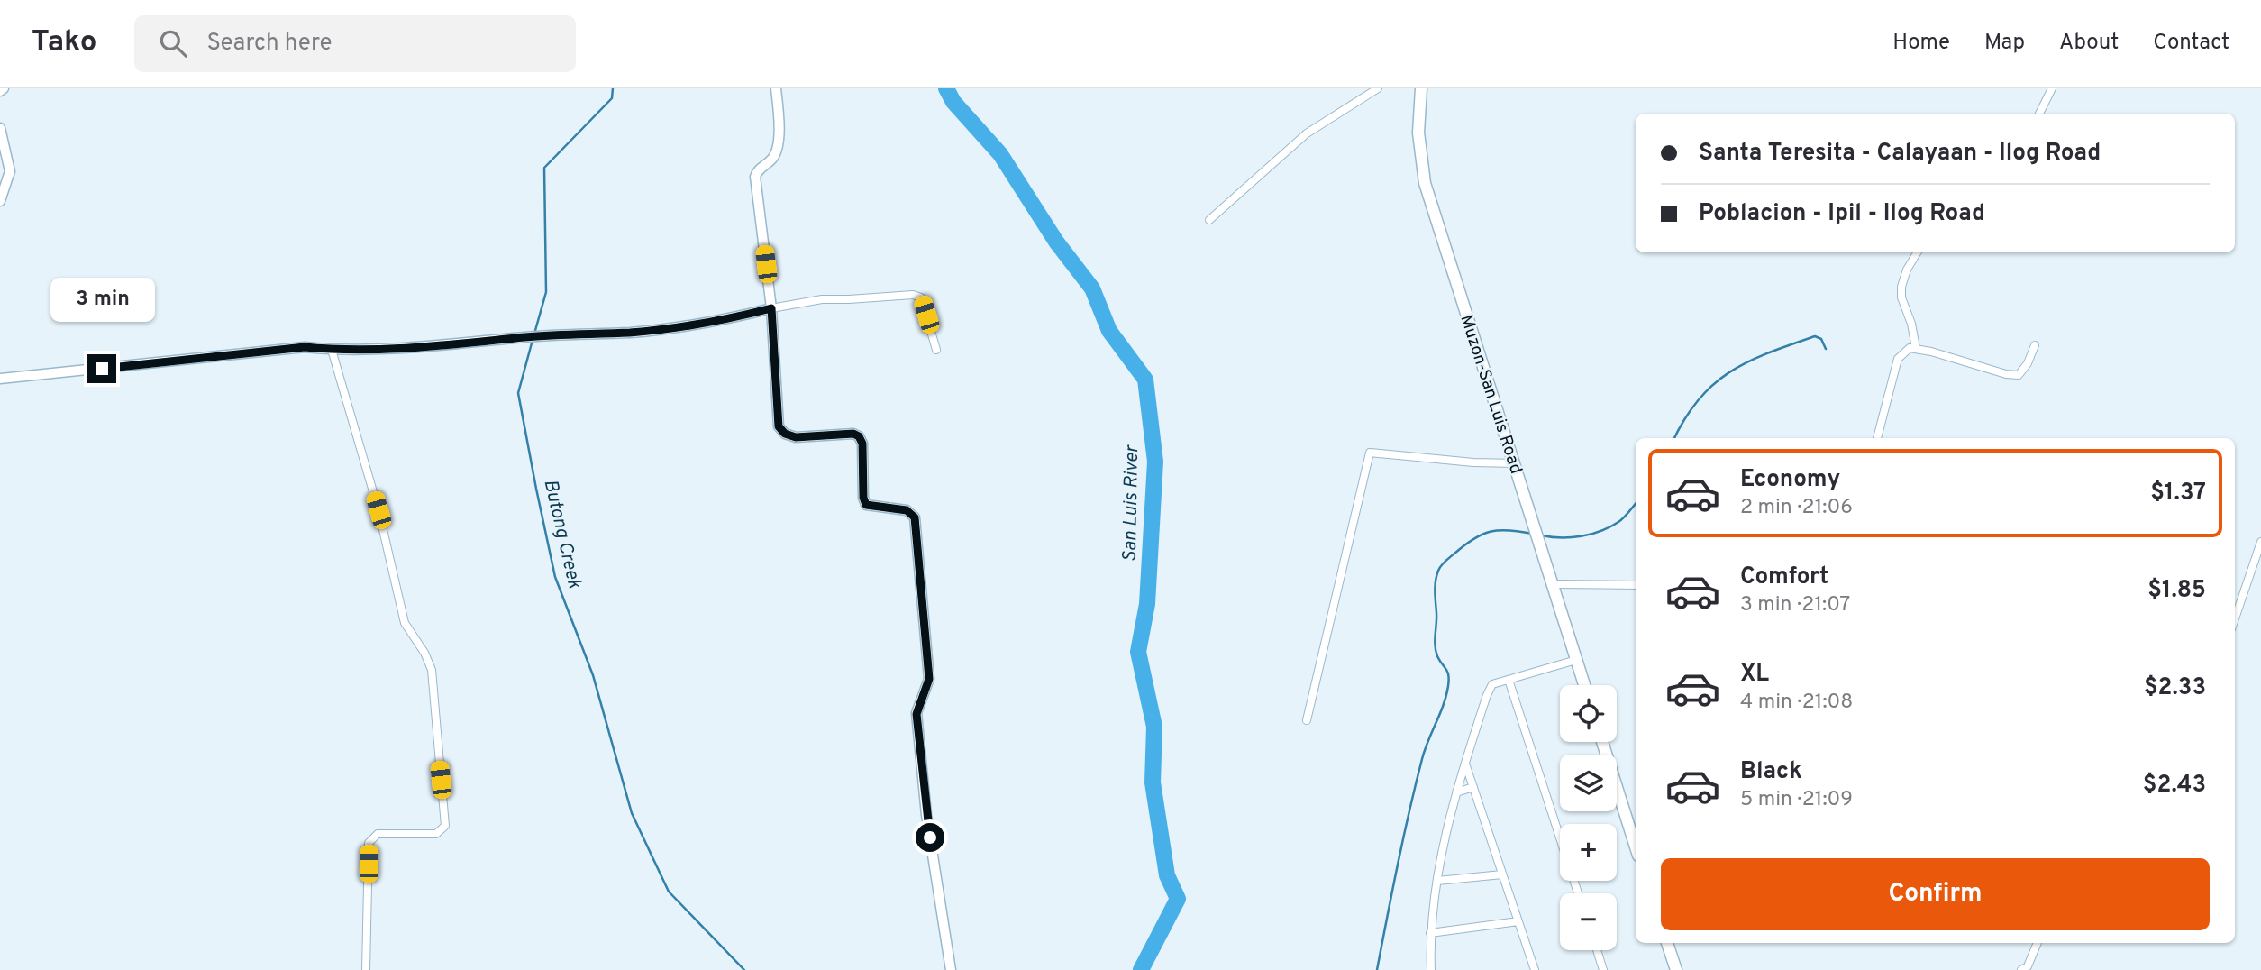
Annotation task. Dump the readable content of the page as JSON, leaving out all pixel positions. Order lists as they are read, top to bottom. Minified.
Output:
{"streets":{"main road":["Muzon-San Luis Road"]},"water":["San Luis River","Butong Creek"],"page":{"header":"Tako","search":"Search here","nav":["Home","Map","About","Contact"],"banner":["Santa Teresita - Calayaan - Ilog Road","Poblacion - Ipil - Ilog Road"],"bubble":"3 min","list":[{"name":"Economy","note":"2 min · 21:06","value":"$1.37"},{"name":"Comfort","note":"3 min · 21:07","value":"$1.85"},{"name":"XL","note":"4 min · 21:08","value":"$2.33"},{"name":"Black","note":"5 min · 21:09","value":"$2.43"}],"map_buttons":["+","−"],"buttons":"Confirm"}}
